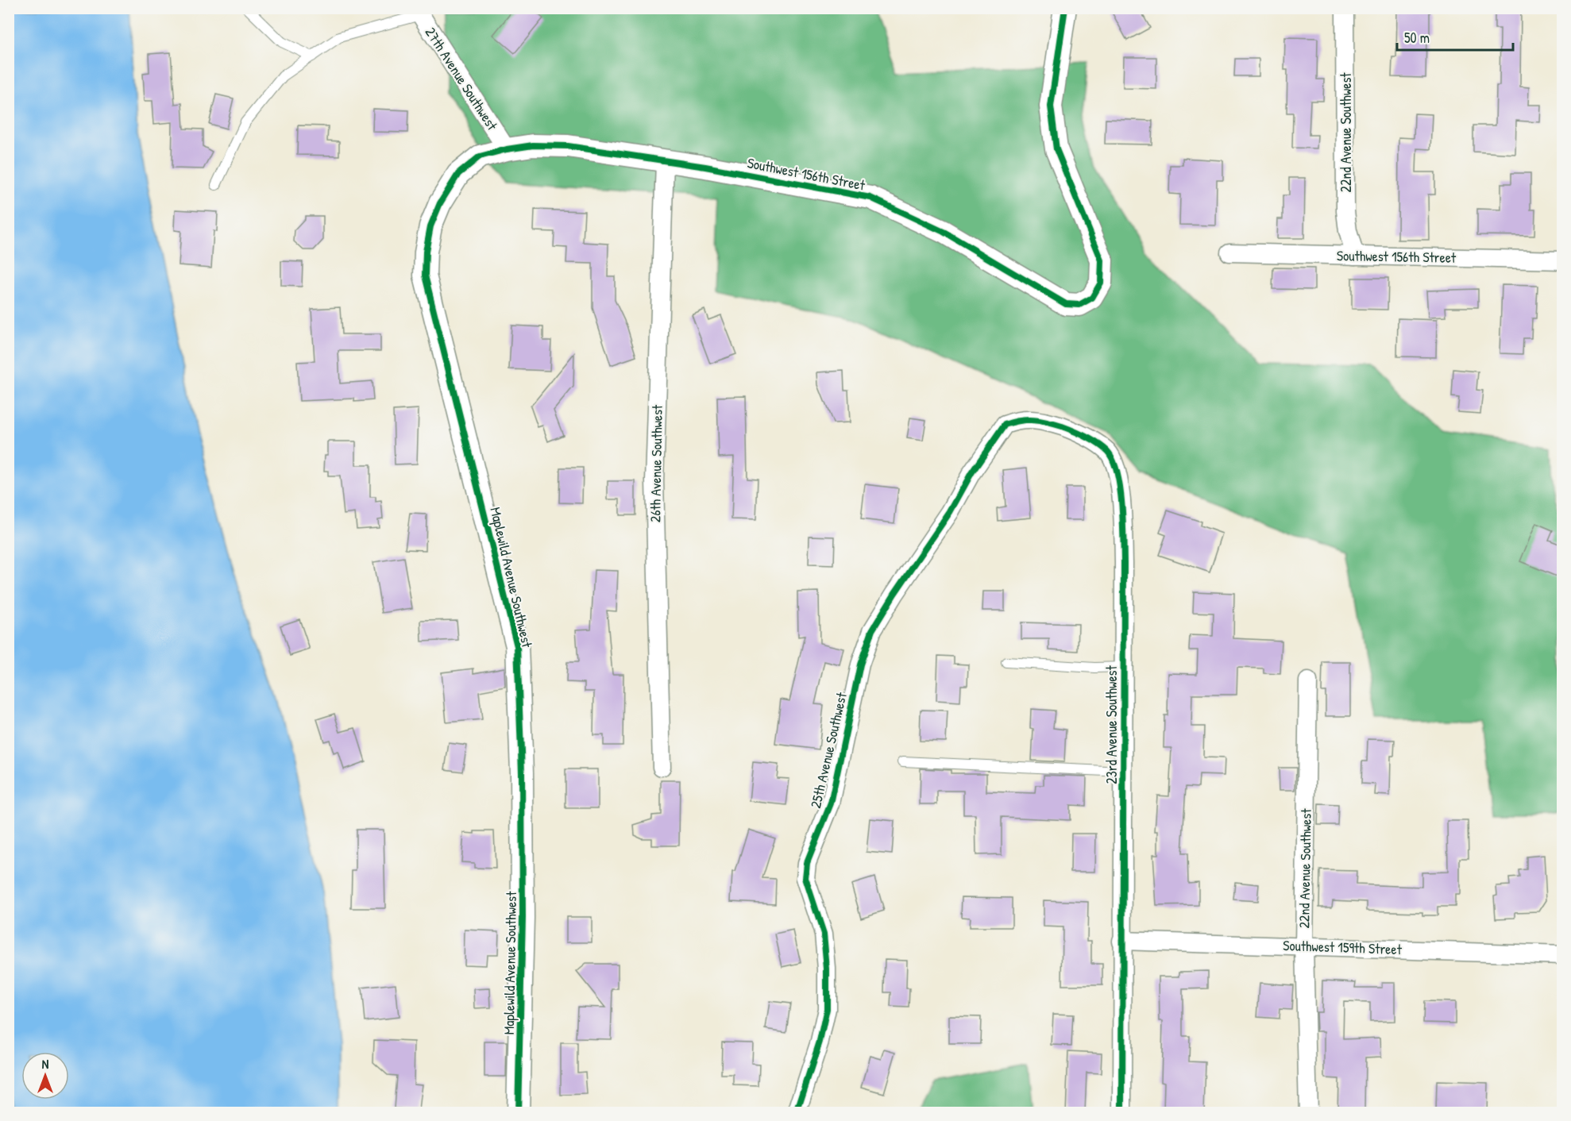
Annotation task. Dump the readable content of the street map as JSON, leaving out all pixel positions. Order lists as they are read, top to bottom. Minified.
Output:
{"streets":{"street":["27th Avenue Southwest","22nd Avenue Southwest","Southwest 156th Street","26th Avenue Southwest","Maplewild Avenue Southwest","23rd Avenue Southwest","25th Avenue Southwest","Southwest 159th Street"]},"crossings":[["27th Avenue Southwest","Southwest 156th Street"],["27th Avenue Southwest","Maplewild Avenue Southwest"],["22nd Avenue Southwest","Southwest 156th Street"],["22nd Avenue Southwest","Southwest 159th Street"],["Southwest 156th Street","26th Avenue Southwest"],["Southwest 156th Street","Maplewild Avenue Southwest"],["23rd Avenue Southwest","25th Avenue Southwest"],["23rd Avenue Southwest","Southwest 159th Street"]],"scale_bar":"50 m","north":"top"}
